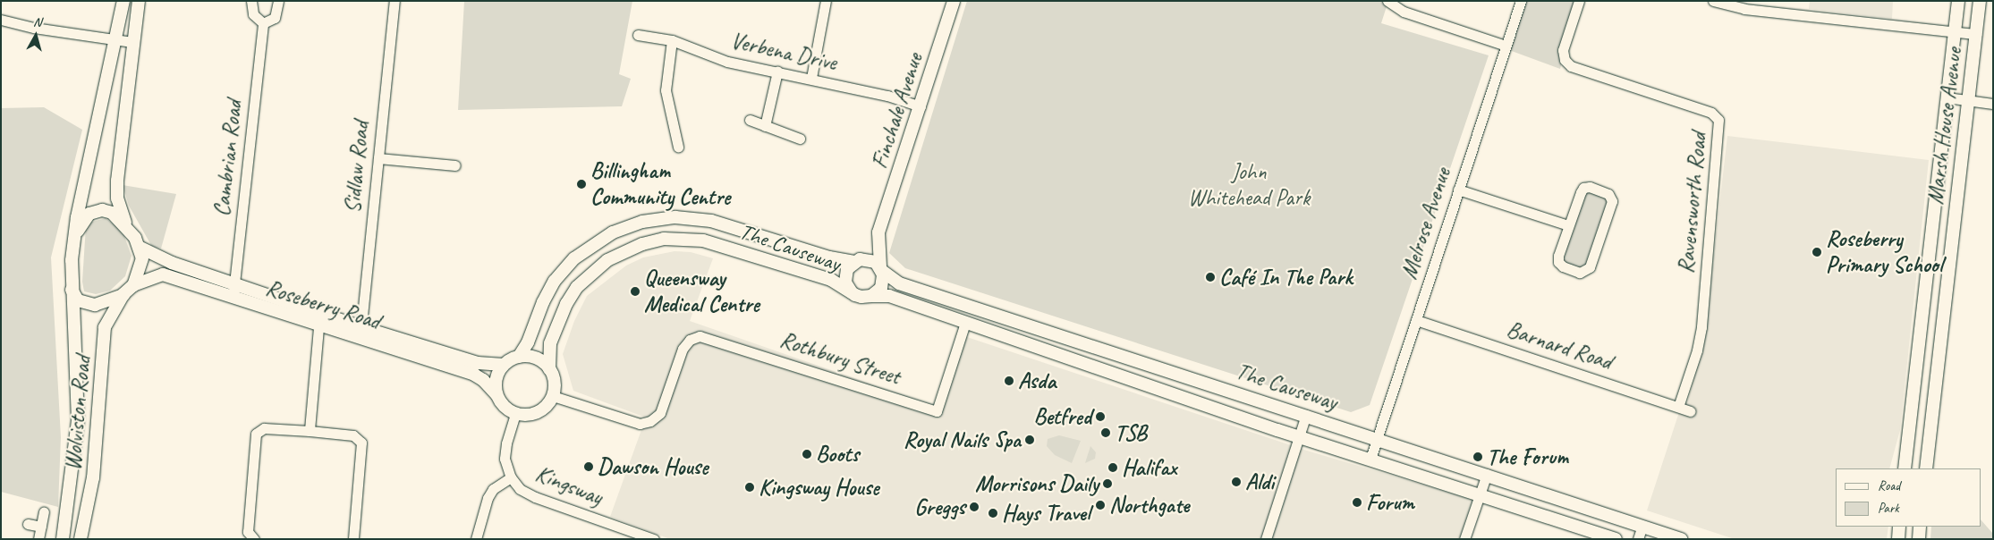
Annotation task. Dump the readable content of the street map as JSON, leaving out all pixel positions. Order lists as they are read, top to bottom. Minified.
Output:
{"streets":{"street":["Verbena Drive","Finchale Avenue","Marsh House Avenue","Cambrian Road","Sidlaw Road","Ravensworth Road","Melrose Avenue","The Causeway","Roseberry Road","Barnard Road","Rothbury Street","Wolviston Road","Kingsway"]},"crossings":[["Verbena Drive","Finchale Avenue"],["Finchale Avenue","The Causeway"],["Cambrian Road","Roseberry Road"],["Sidlaw Road","Roseberry Road"],["Ravensworth Road","Barnard Road"],["Melrose Avenue","The Causeway"],["Melrose Avenue","Barnard Road"],["The Causeway","Roseberry Road"],["The Causeway","Rothbury Street"],["The Causeway","Kingsway"],["Roseberry Road","Rothbury Street"],["Roseberry Road","Wolviston Road"],["Roseberry Road","Kingsway"],["Rothbury Street","Kingsway"]],"parks":["John Whitehead Park"],"places":["Billingham Community Centre","Roseberry Primary School","Café In The Park","Queensway Medical Centre","Asda","Betfred","TSB","Royal Nails Spa","Boots","The Forum","Dawson House","Halifax","Aldi","Morrisons Daily","Kingsway House","Forum","Northgate","Greggs","Hays Travel"],"legend":["Road","Park"],"north":"top"}
